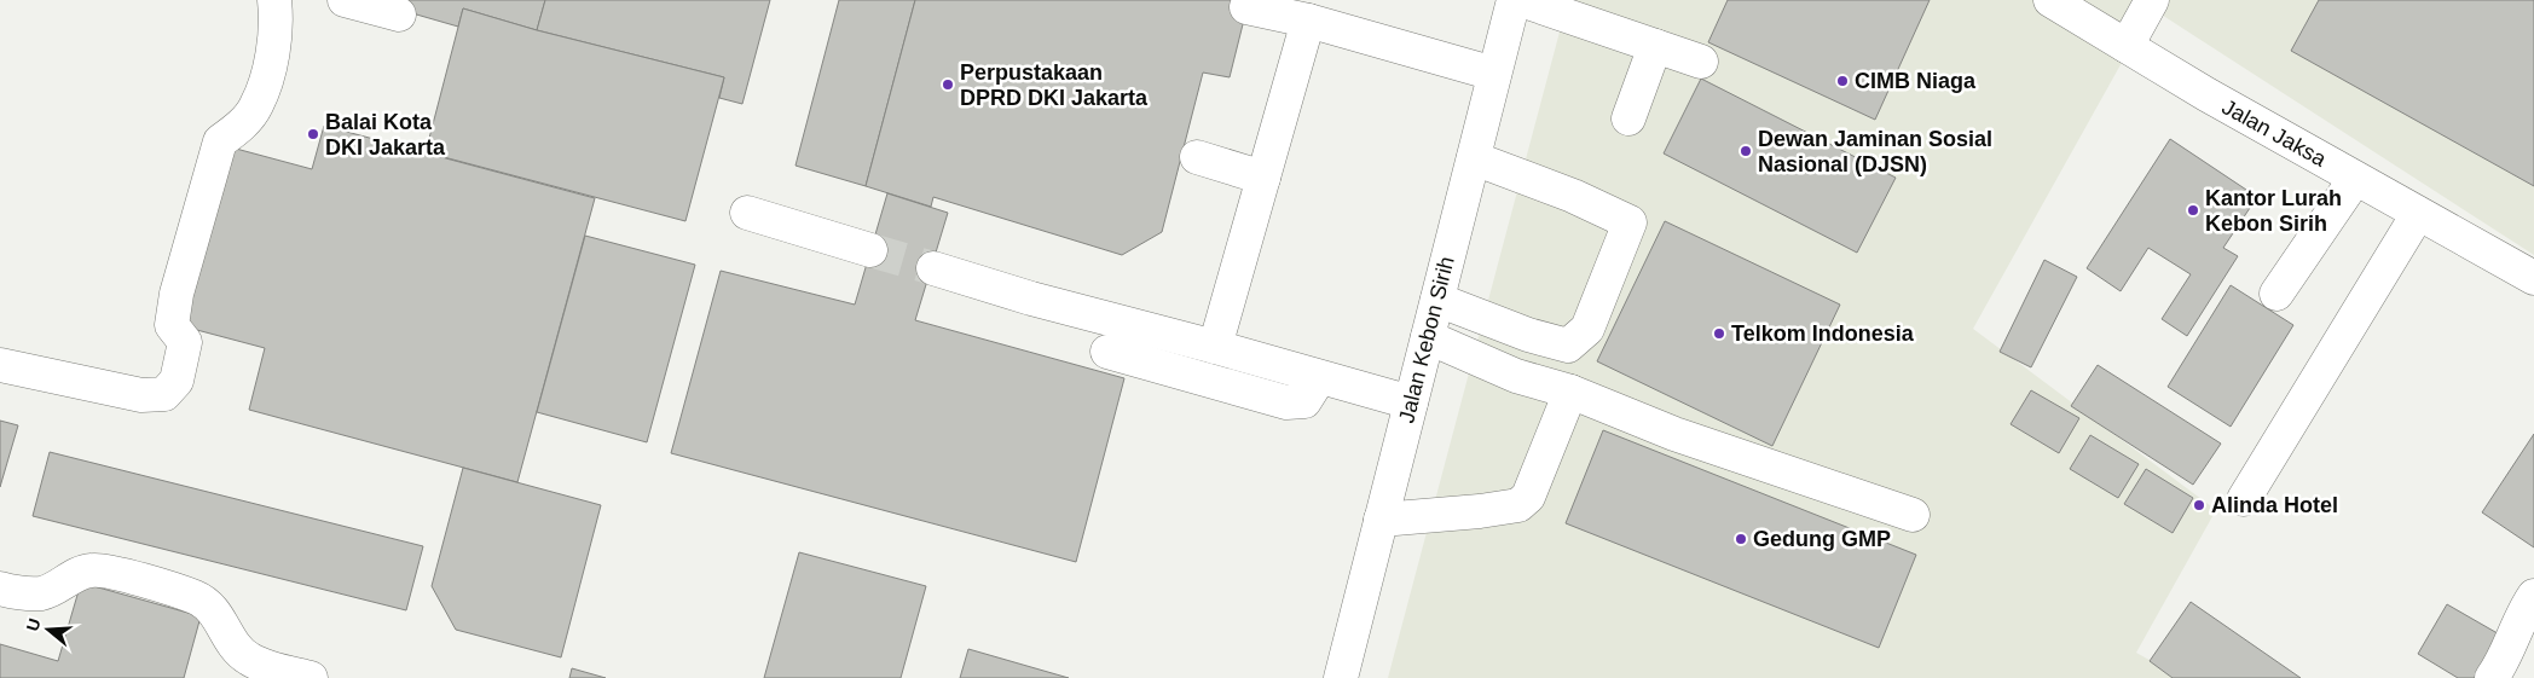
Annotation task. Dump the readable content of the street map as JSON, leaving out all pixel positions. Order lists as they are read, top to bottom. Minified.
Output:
{"streets":{"main road":["Jalan Jaksa","Jalan Kebon Sirih"]},"places":["CIMB Niaga","Perpustakaan DPRD DKI Jakarta","Balai Kota DKI Jakarta","Dewan Jaminan Sosial Nasional (DJSN)","Kantor Lurah Kebon Sirih","Telkom Indonesia","Alinda Hotel","Gedung GMP"],"north":"left"}
